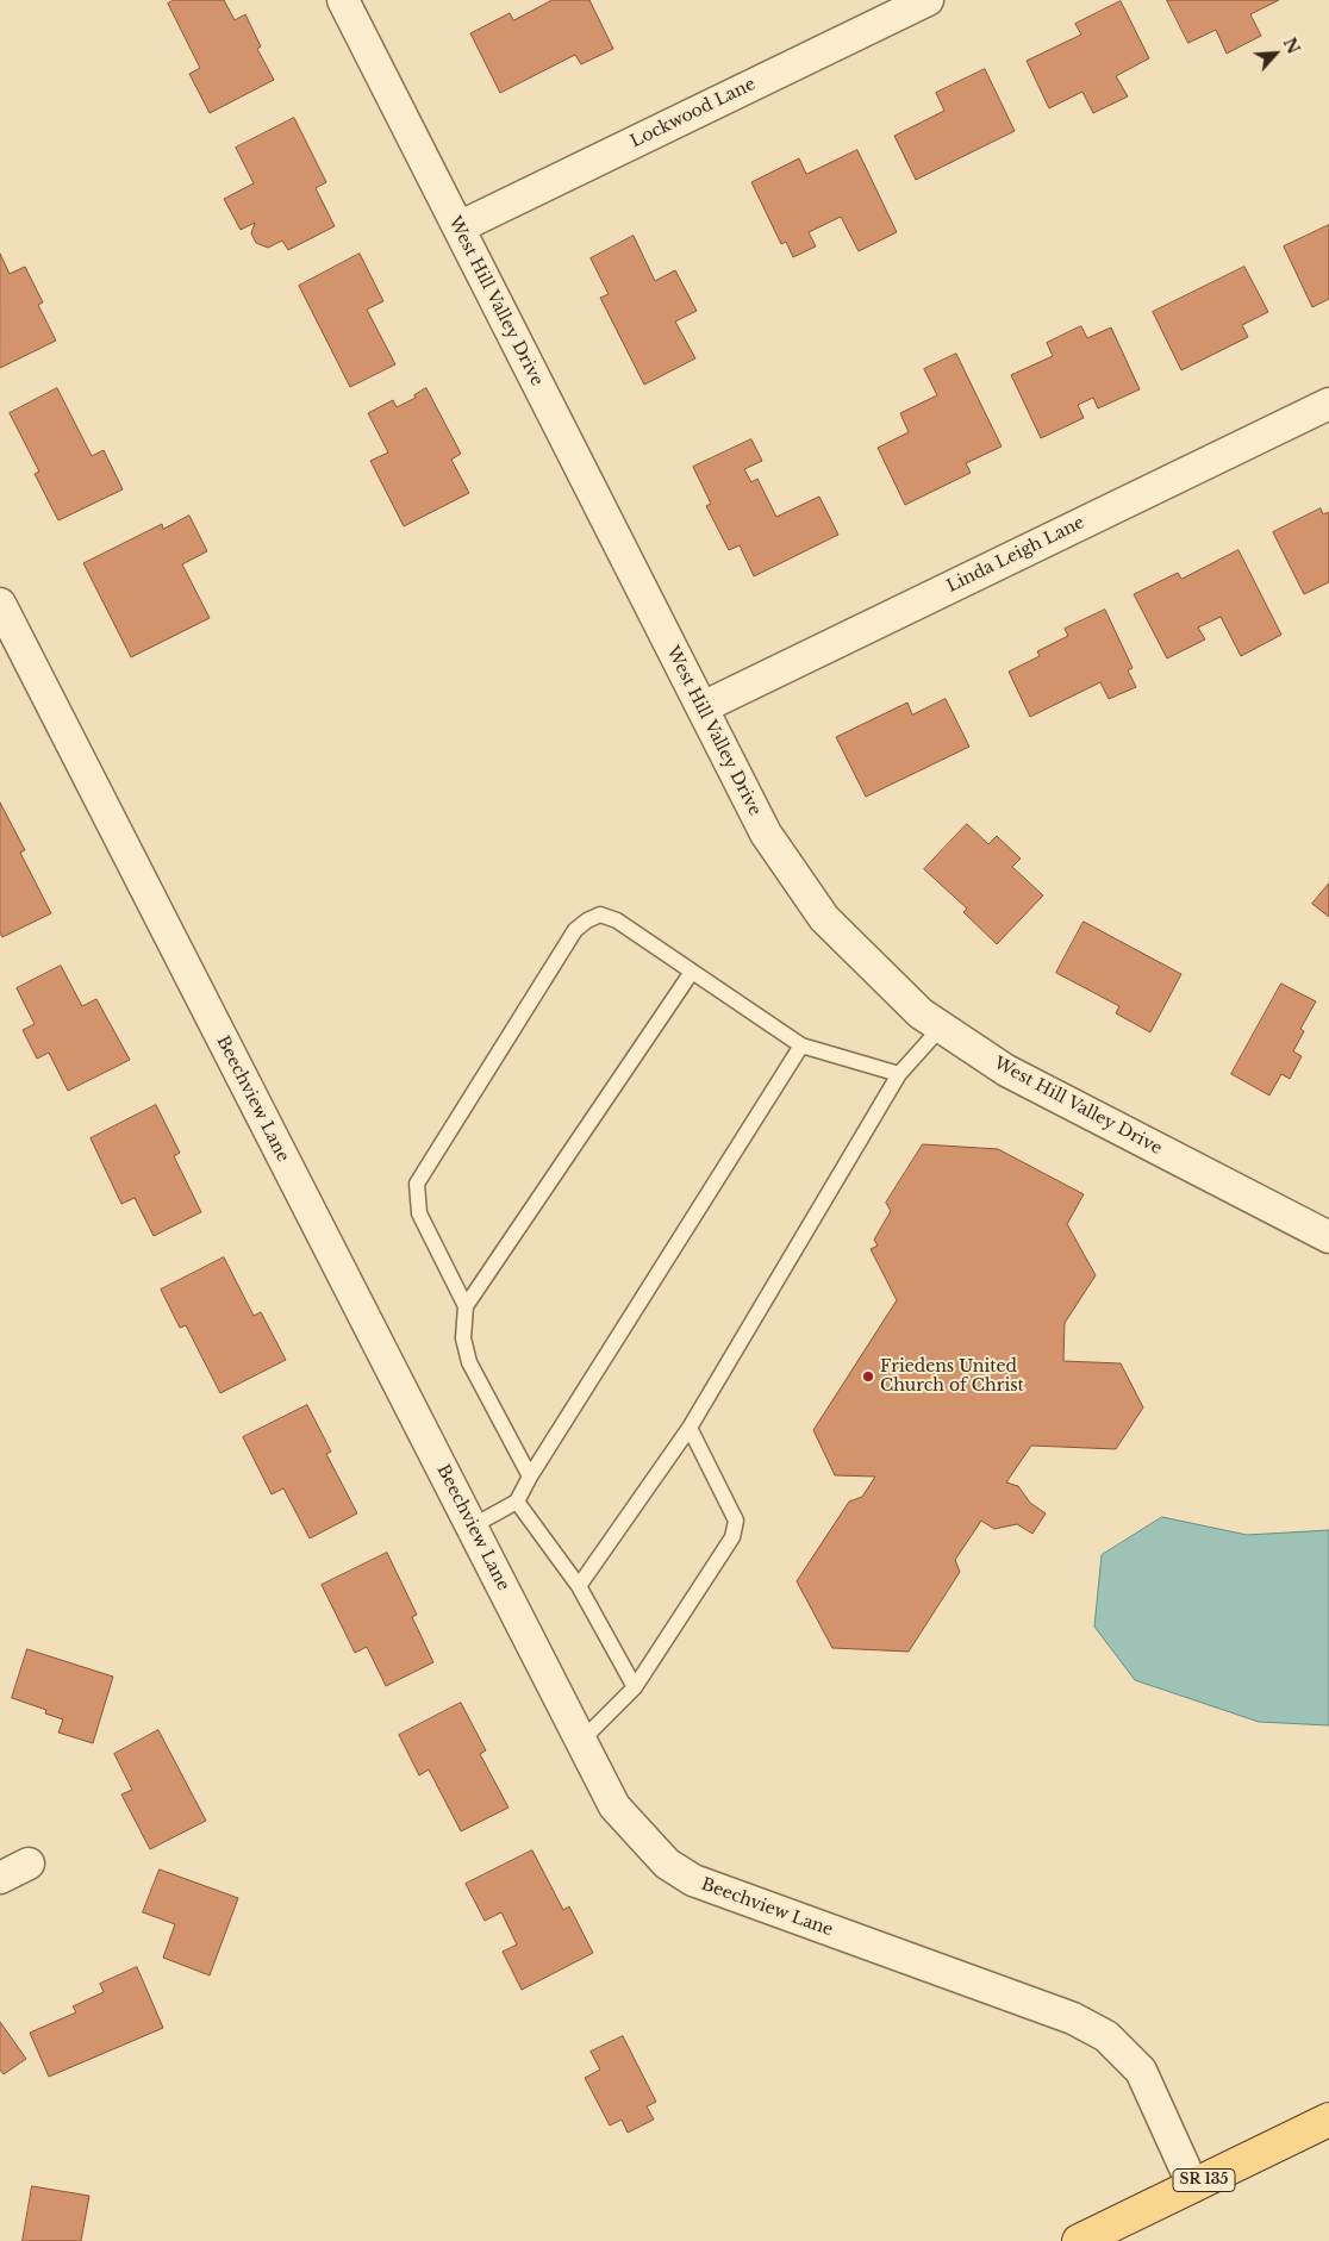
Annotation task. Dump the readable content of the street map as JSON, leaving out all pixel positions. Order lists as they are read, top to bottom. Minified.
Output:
{"streets":{"main road":["SR 135"],"street":["Lockwood Lane","West Hill Valley Drive","Linda Leigh Lane","Beechview Lane"]},"crossings":[["Lockwood Lane","West Hill Valley Drive"],["West Hill Valley Drive","Linda Leigh Lane"],["Beechview Lane","SR 135"]],"places":["Friedens United Church of Christ"],"north":"top right"}
